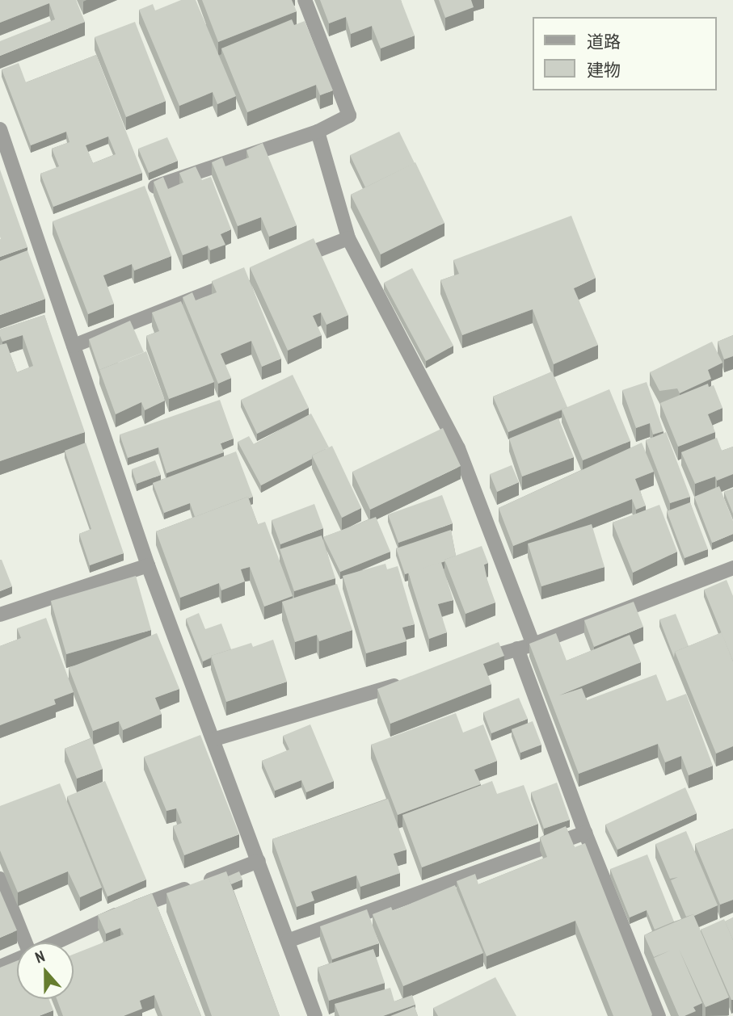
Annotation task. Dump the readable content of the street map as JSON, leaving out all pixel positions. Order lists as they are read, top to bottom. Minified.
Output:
{"legend":["道路","建物"],"north":"top"}
